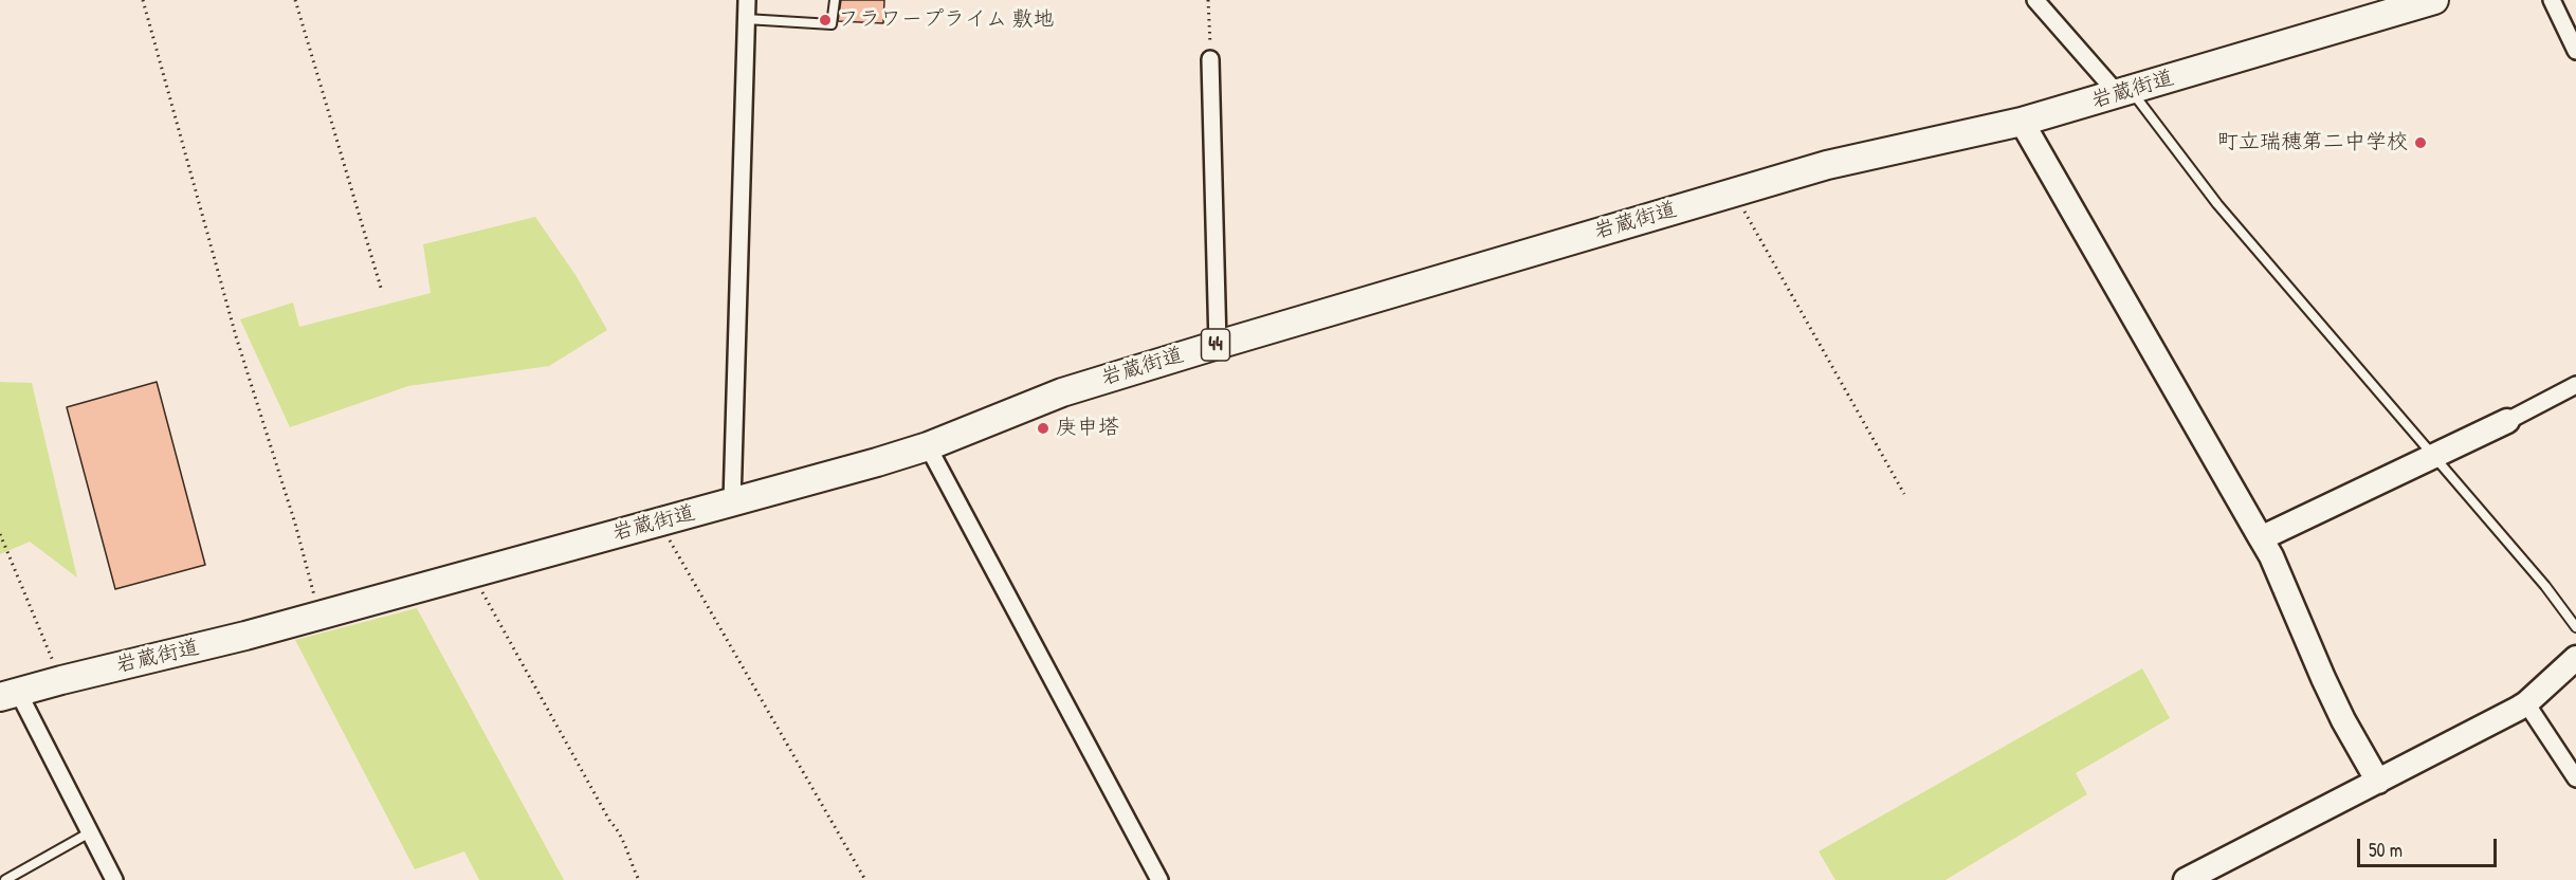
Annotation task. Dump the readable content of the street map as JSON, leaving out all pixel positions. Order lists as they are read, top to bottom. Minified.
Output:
{"streets":{"main road":["岩蔵街道","44"]},"places":["フラワープライム 敷地","町立瑞穂第二中学校","庚申塔"],"scale_bar":"50 m"}
